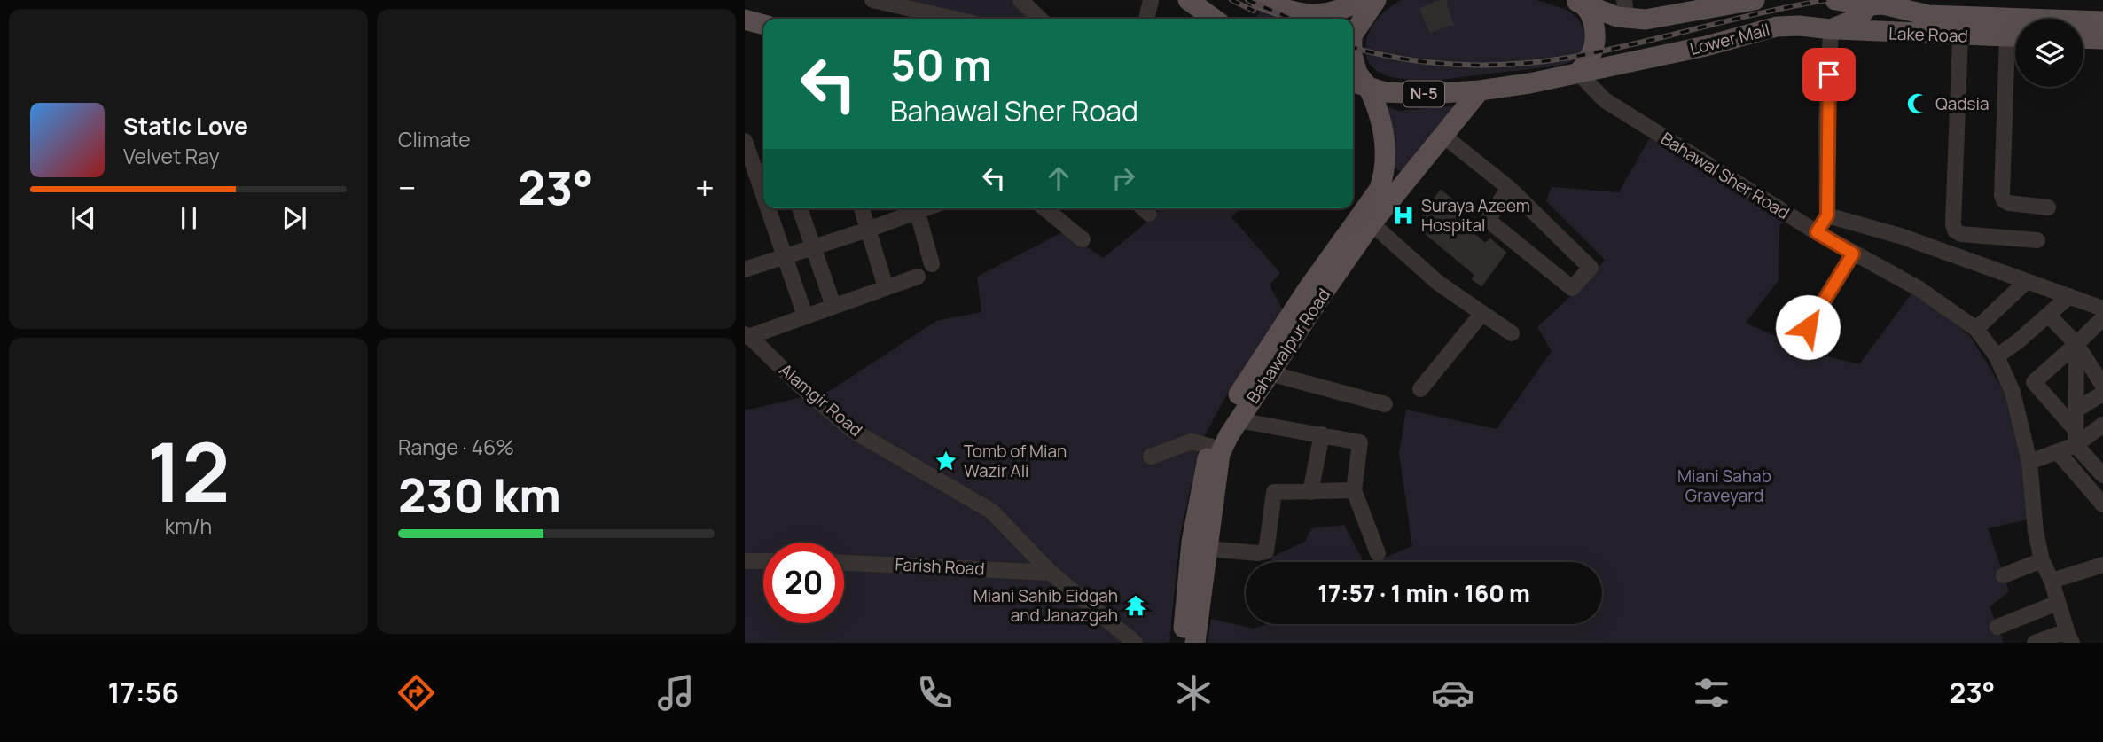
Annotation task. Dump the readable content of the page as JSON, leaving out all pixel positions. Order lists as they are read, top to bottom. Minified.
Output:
{"streets":{"main road":["Lake Road","Lower Mall","N-5","Bahawalpur Road"],"street":["Bahawal Sher Road","Alamgir Road","Farish Road"]},"crossings":[["Lake Road","Lower Mall"],["Lower Mall","N-5"],["Lower Mall","Bahawal Sher Road"],["N-5","Bahawal Sher Road"],["N-5","Bahawalpur Road"],["Alamgir Road","Farish Road"]],"parks":["Miani Sahab Graveyard"],"places":{"mosque":["Qadsia"],"hospital":["Suraya Azeem Hospital"],"place":["Tomb of Mian Wazir Ali"],"temple":["Miani Sahib Eidgah and Janazgah"]},"page":{"tile":["Climate",["12","km/h"],["Range · 46%","230 km"]],"turn":["50 m","Bahawal Sher Road"],"song":["Static Love","Velvet Ray"],"heat":["−","23°","+"],"limit":"20","trip":"17:57 · 1 min · 160 m","tabs":["17:56","23°"]}}
